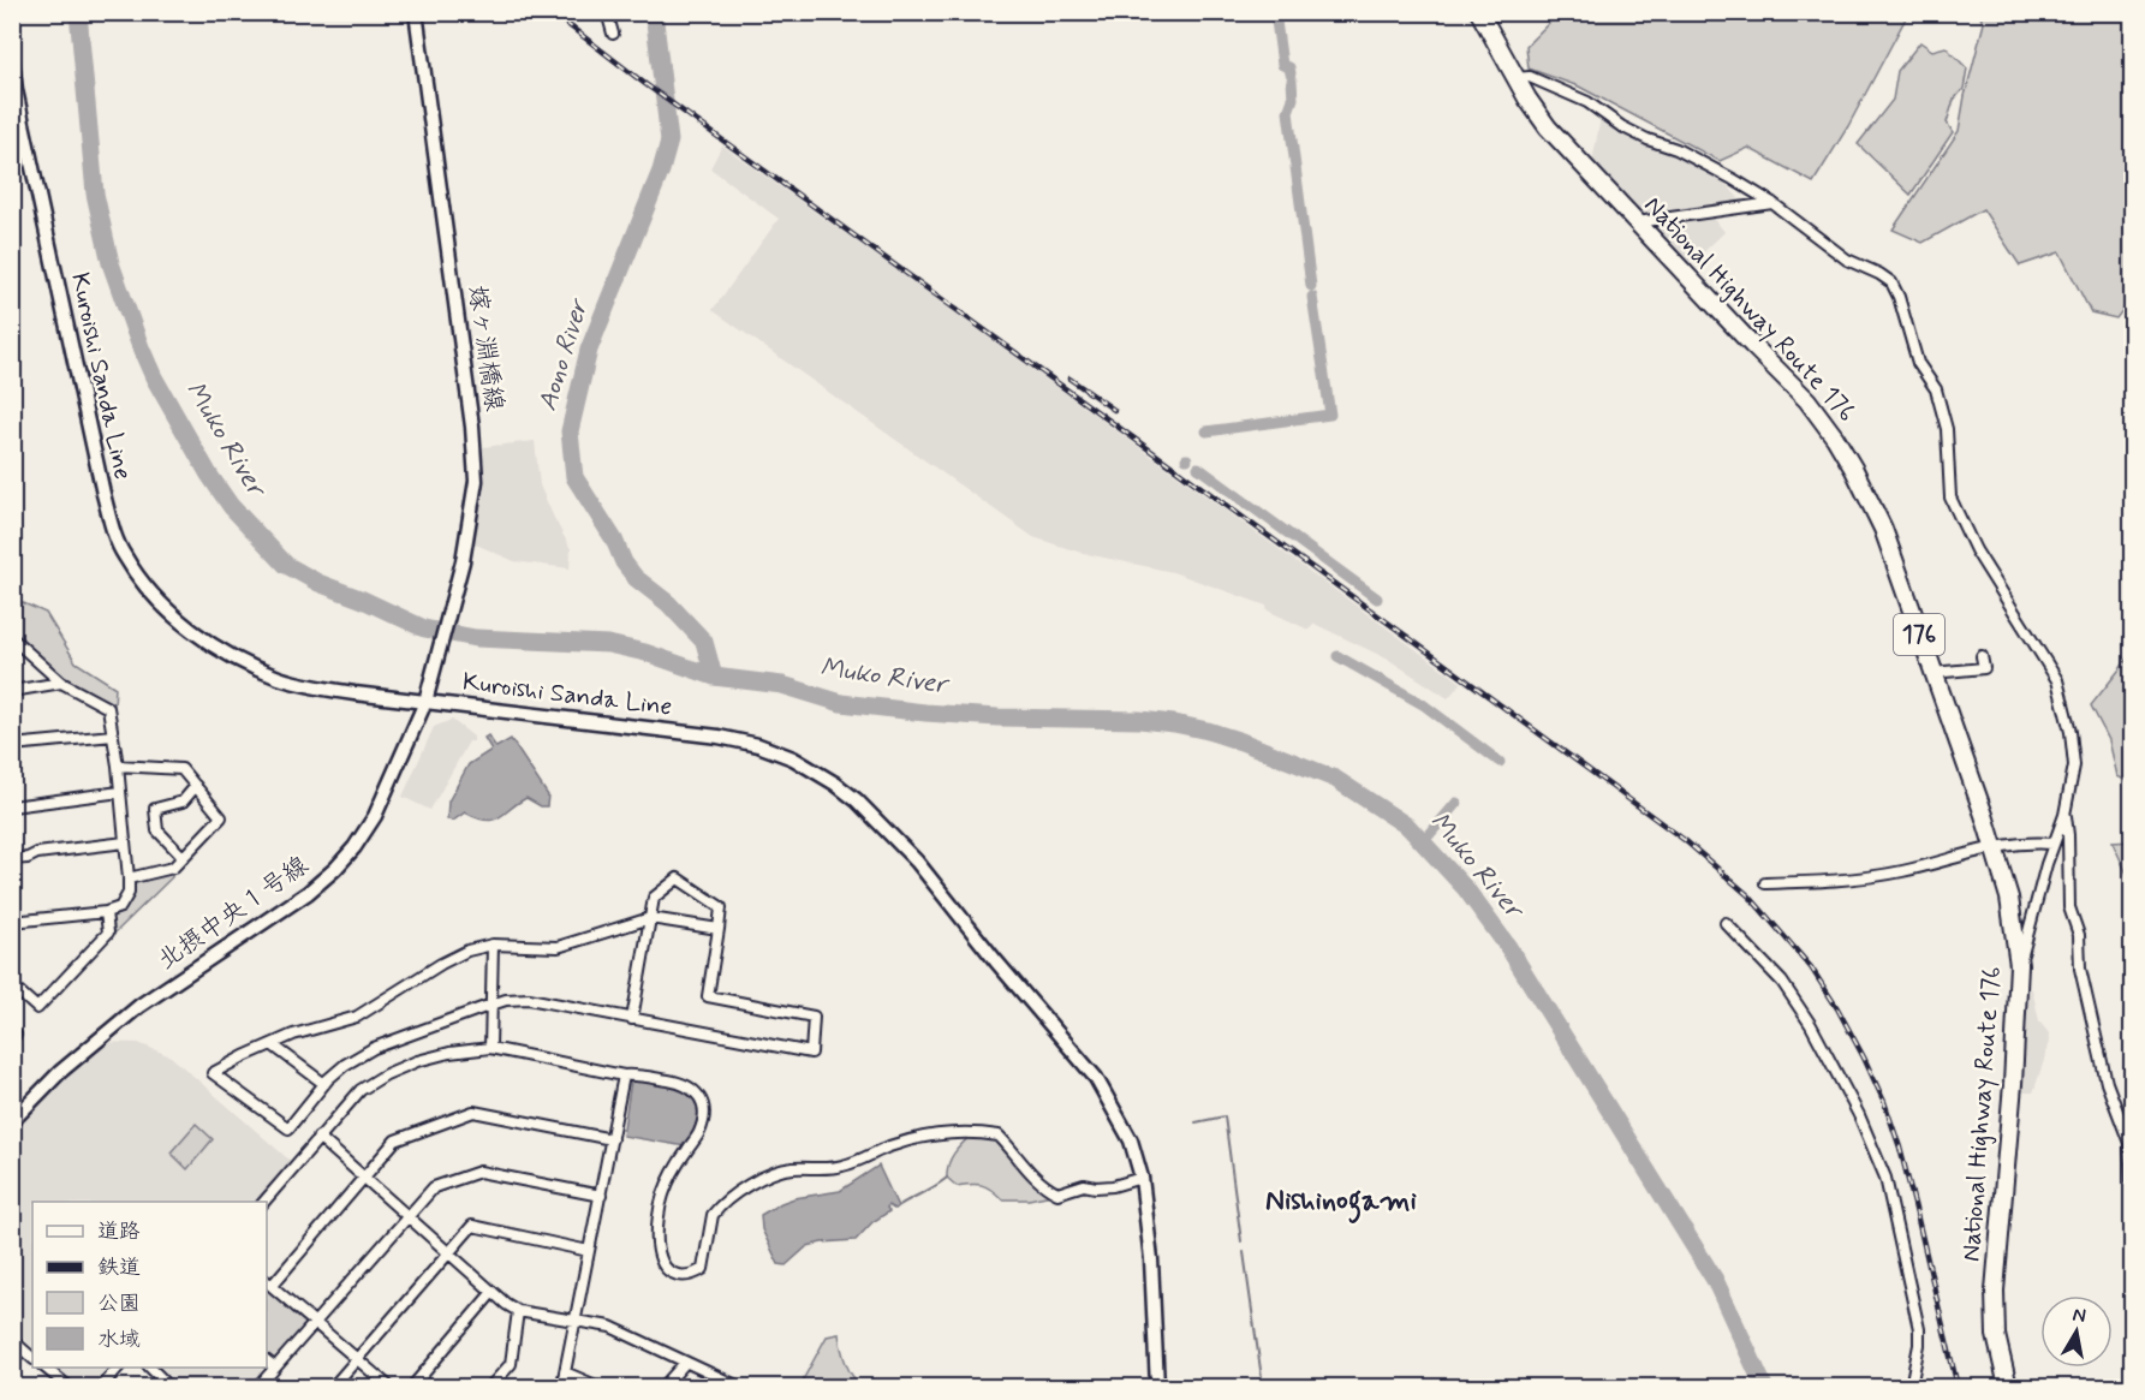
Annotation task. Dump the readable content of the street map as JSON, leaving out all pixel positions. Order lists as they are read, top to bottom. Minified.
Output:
{"streets":{"highway":["National Highway Route 176","176"],"main road":["嫁ヶ淵橋線","Kuroishi Sanda Line","北摂中央１号線"]},"crossings":[["嫁ヶ淵橋線","北摂中央１号線"],["Kuroishi Sanda Line","北摂中央１号線"]],"districts":["Nishinogami"],"water":["Aono River","Muko River"],"legend":["道路","鉄道","公園","水域"],"north":"top"}
